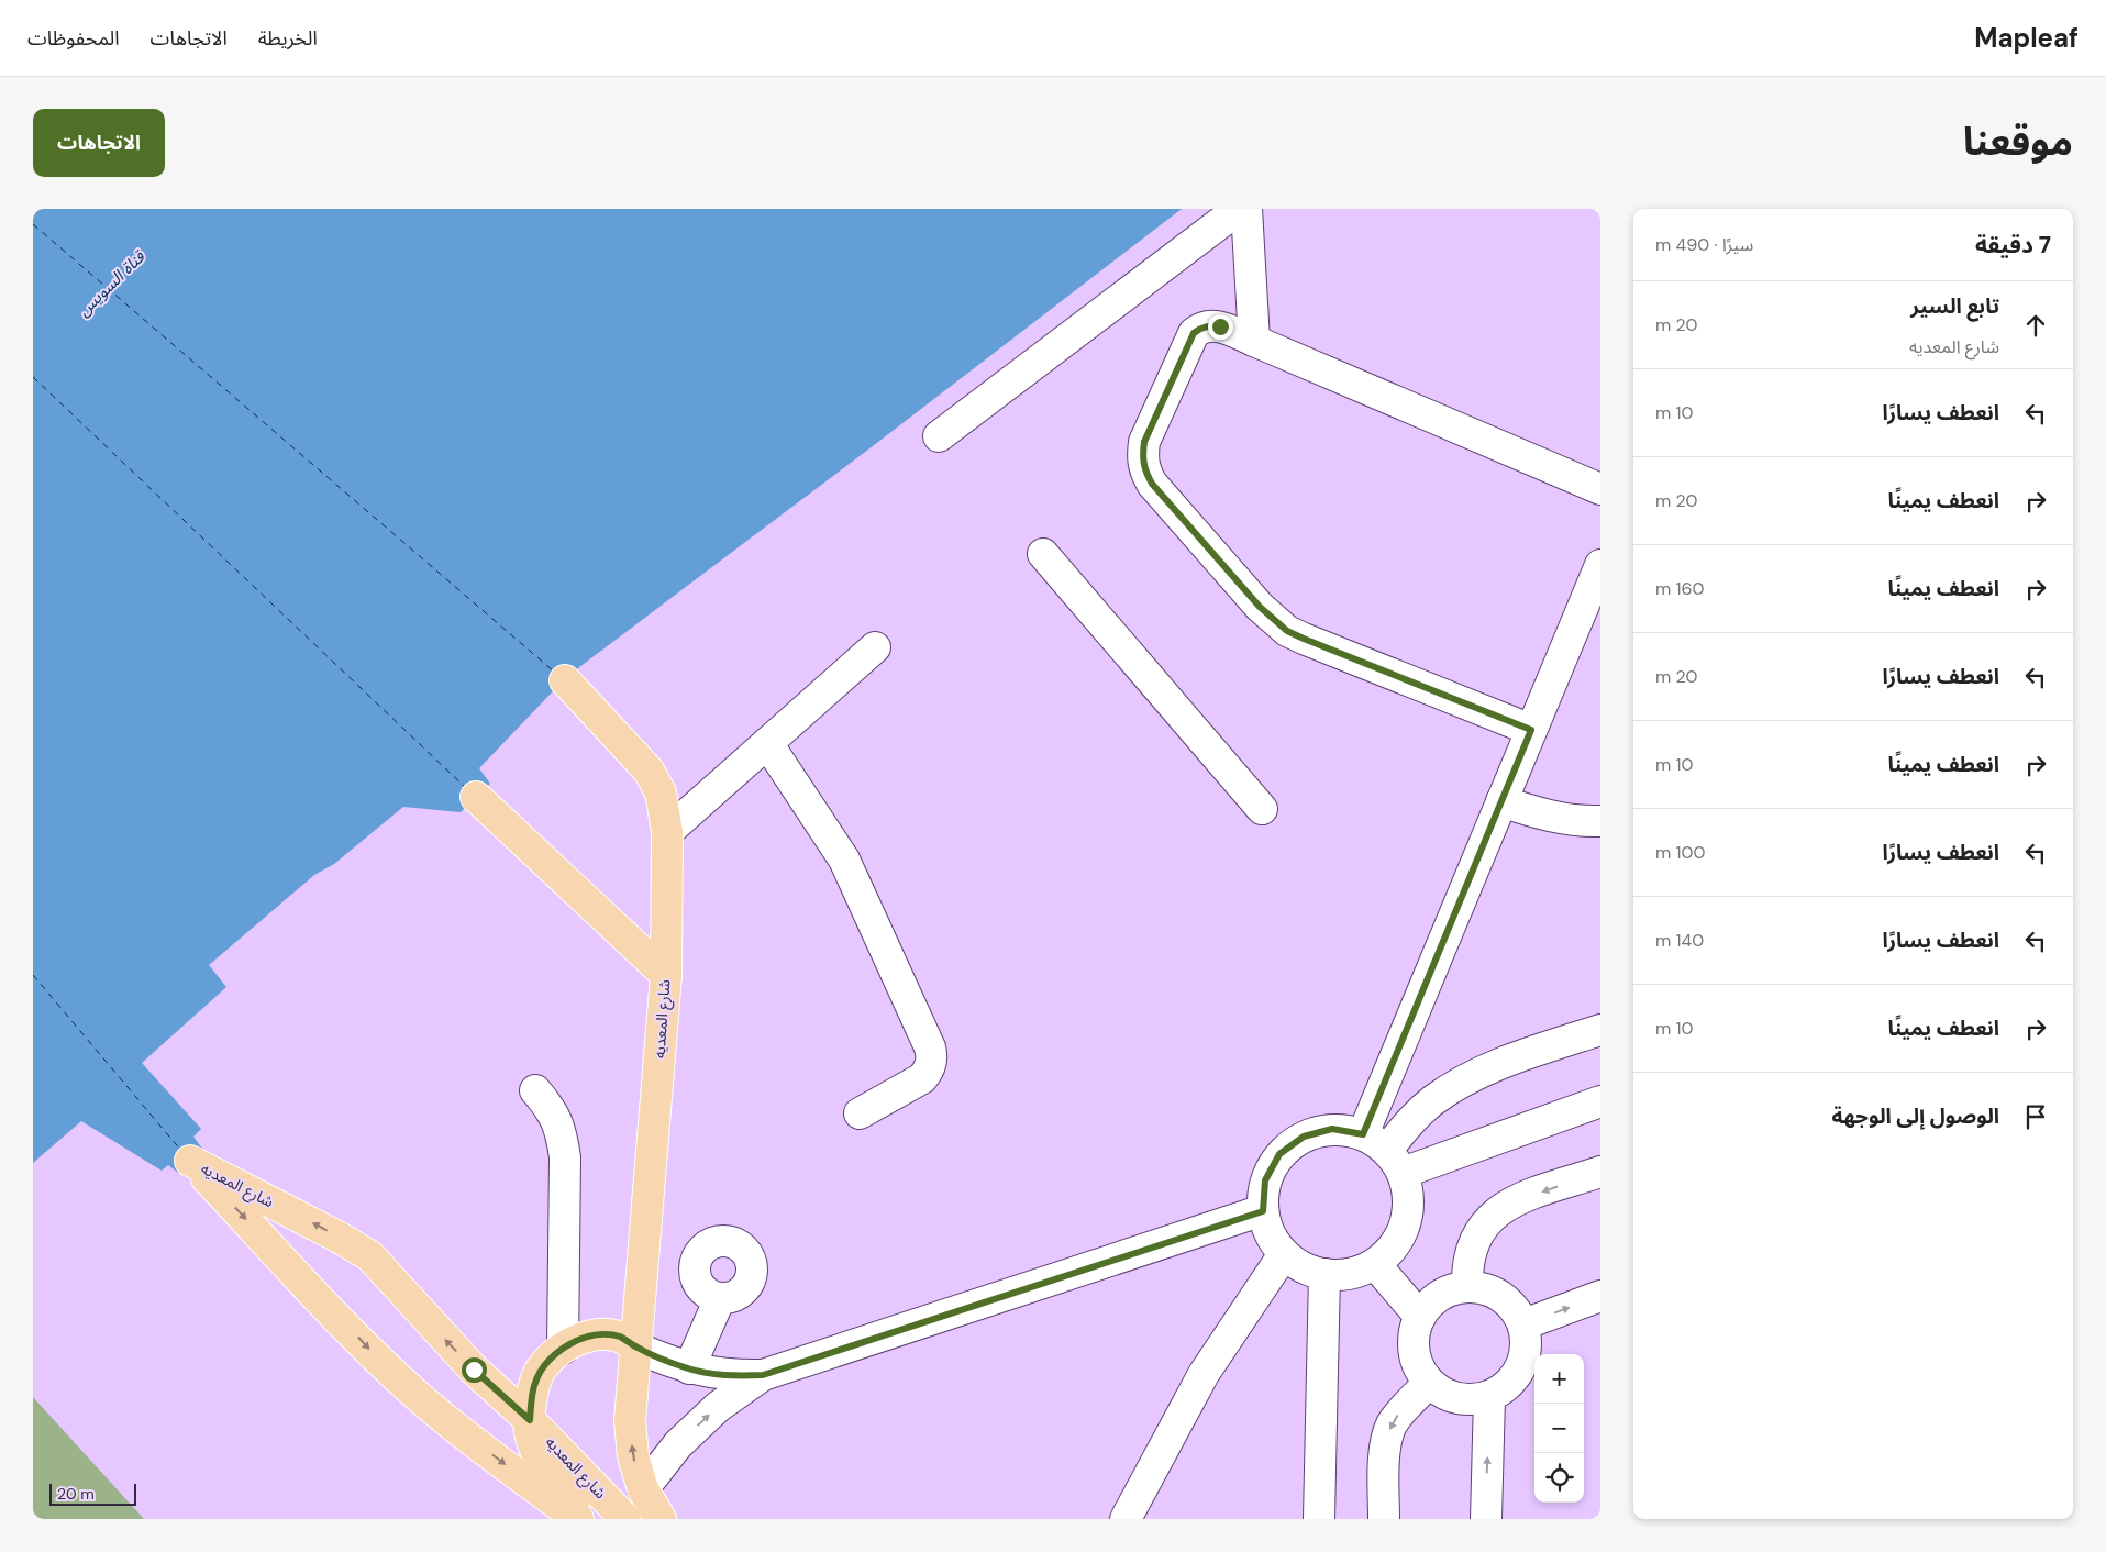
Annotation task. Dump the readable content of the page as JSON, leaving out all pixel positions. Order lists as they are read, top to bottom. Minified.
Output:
{"streets":{"main road":["شارع المعديه"]},"water":["قناة السويس"],"scale_bar":"20 m","page":{"header":"Mapleaf","nav":["الخريطة","الاتجاهات","المحفوظات"],"title":"موقعنا","buttons":"الاتجاهات","heading":["7 دقيقة","سيرًا · 490 m"],"list":[["تابع السير","شارع المعديه","20 m"],["انعطف يسارًا","10 m"],["انعطف يمينًا","20 m"],["انعطف يمينًا","160 m"],["انعطف يسارًا","20 m"],["انعطف يمينًا","10 m"],["انعطف يسارًا","100 m"],["انعطف يسارًا","140 m"],["انعطف يمينًا","10 m"],"الوصول إلى الوجهة"],"map_buttons":["+","−"],"scale":"20 m"}}
